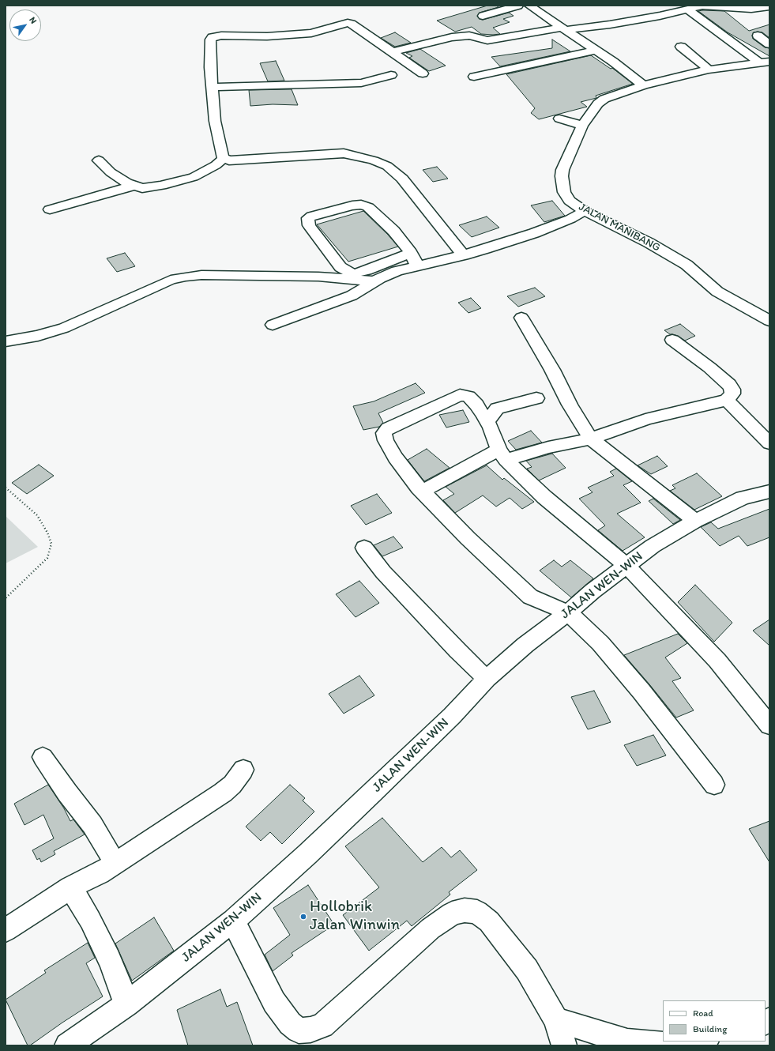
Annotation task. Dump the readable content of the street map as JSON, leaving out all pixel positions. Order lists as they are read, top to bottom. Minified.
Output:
{"streets":{"street":["JALAN MANIBANG","JALAN WEN-WIN"]},"places":["Hollobrik Jalan Winwin"],"legend":["Road","Building"],"north":"top right"}
